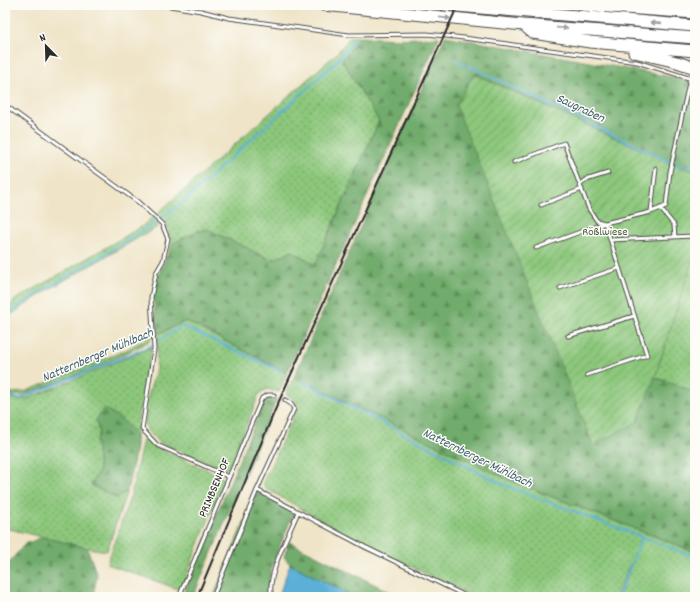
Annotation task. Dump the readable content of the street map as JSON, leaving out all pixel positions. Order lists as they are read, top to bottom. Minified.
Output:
{"streets":{"lane":["PRIMBSENHOF"]},"water":["Saugraben","Natternberger Mühlbach"],"parks":["Rößlwiese"],"north":"top left"}
